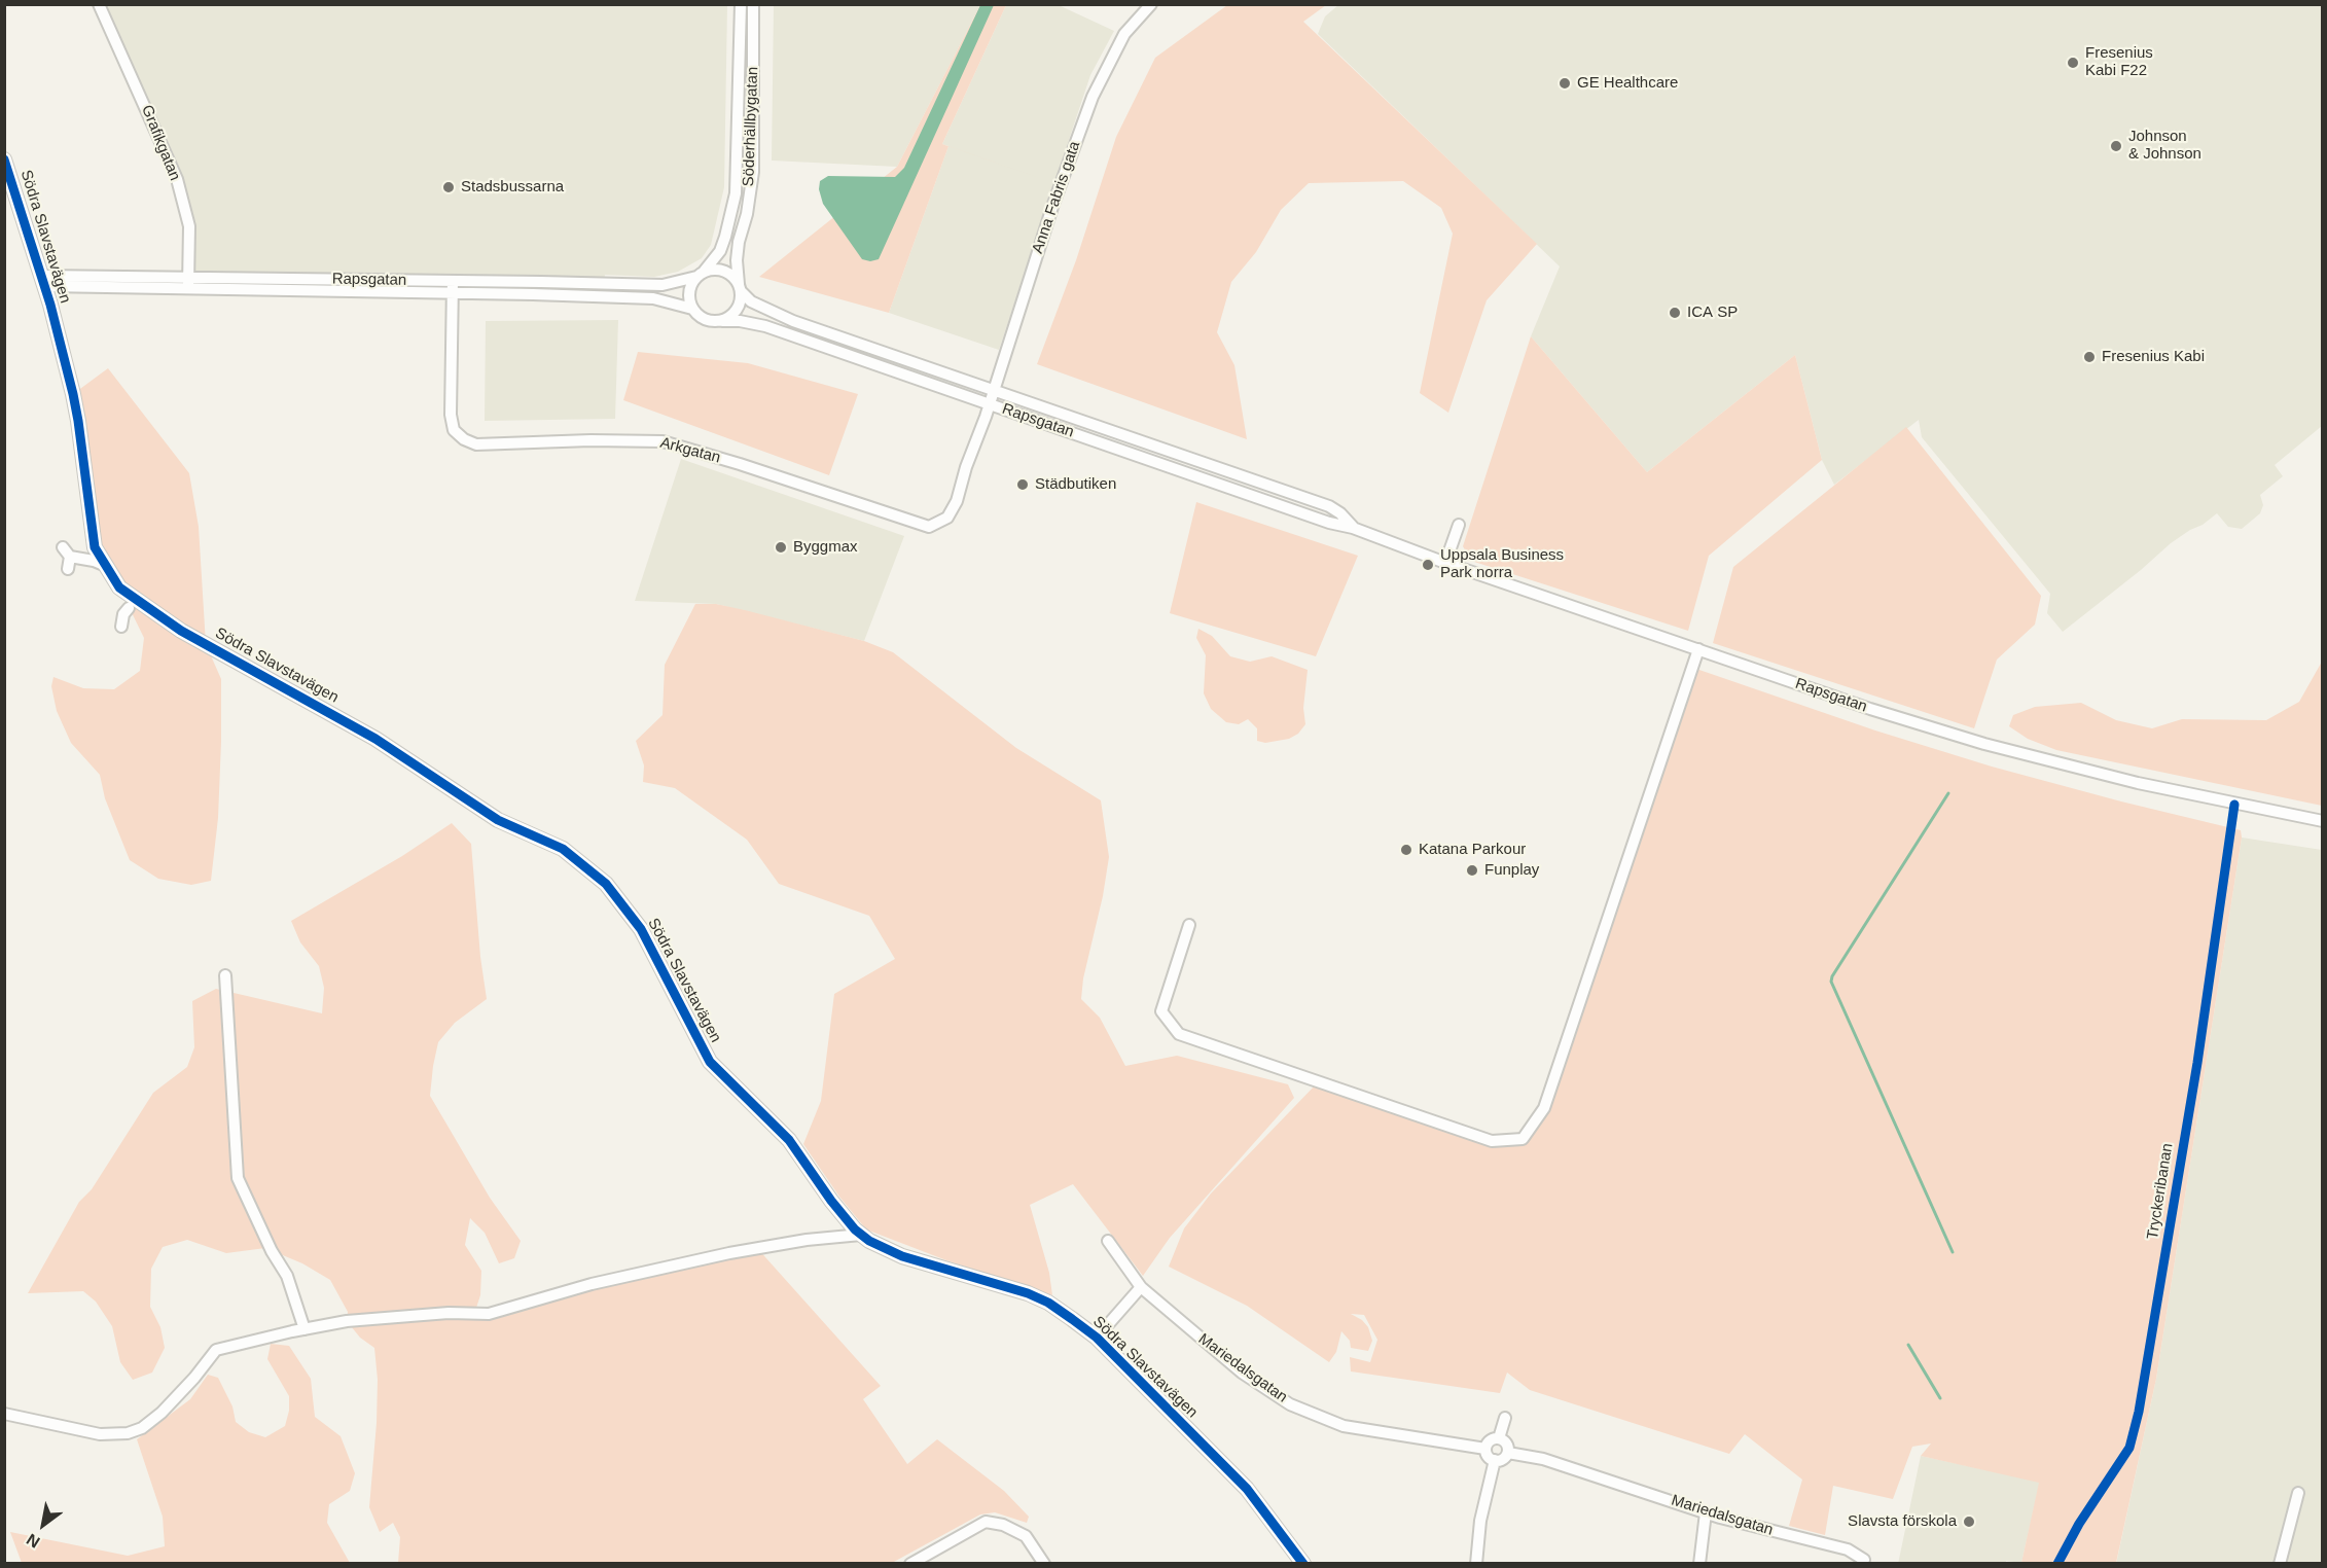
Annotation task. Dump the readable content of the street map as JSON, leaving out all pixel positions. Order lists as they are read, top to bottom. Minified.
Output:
{"streets":{"street":["Söderhällbygatan","Grafikgatan","Anna Fabris gata","Södra Slavstavägen","Rapsgatan","Arkgatan","Mariedalsgatan"],"cycle path":["Tryckeribanan"]},"crossings":[["Söderhällbygatan","Rapsgatan"],["Grafikgatan","Rapsgatan"],["Anna Fabris gata","Rapsgatan"],["Anna Fabris gata","Arkgatan"],["Södra Slavstavägen","Rapsgatan"],["Rapsgatan","Arkgatan"]],"places":["Fresenius Kabi F22","GE Healthcare","Johnson & Johnson","Stadsbussarna","ICA SP","Fresenius Kabi","Städbutiken","Byggmax","Uppsala Business Park norra","Katana Parkour","Funplay","Slavsta förskola"],"north":"bottom left"}
